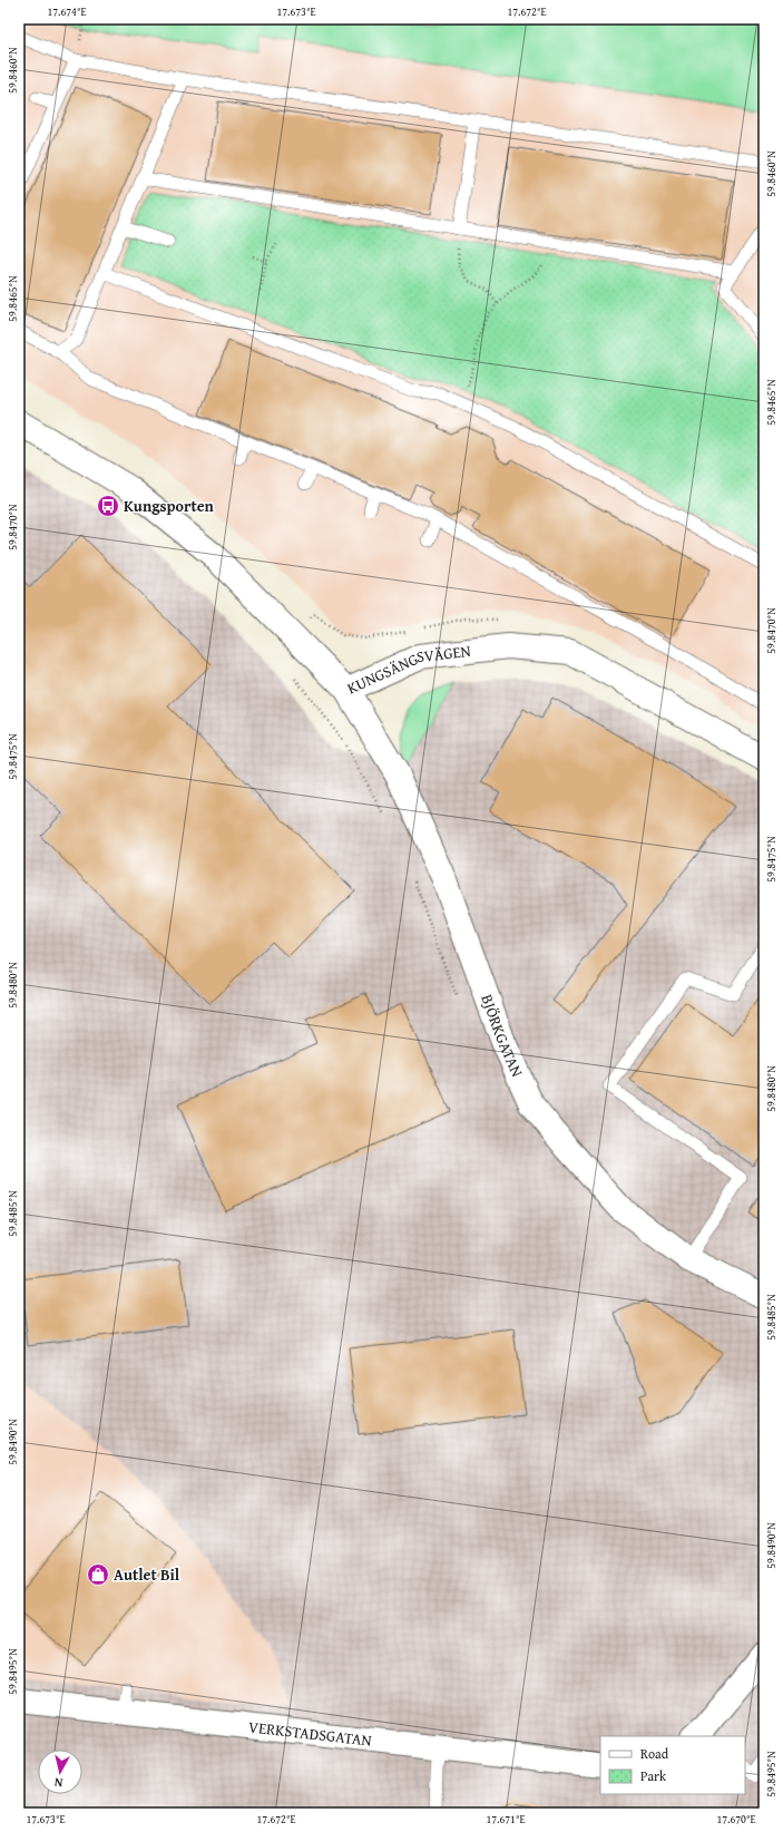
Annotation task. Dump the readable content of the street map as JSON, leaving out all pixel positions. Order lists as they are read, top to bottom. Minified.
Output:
{"streets":{"street":["KUNGSÄNGSVÄGEN","BJÖRKGATAN","VERKSTADSGATAN"]},"crossings":[["KUNGSÄNGSVÄGEN","BJÖRKGATAN"]],"places":{"bus stop":["Kungsporten"],"shop":["Autlet Bil"]},"legend":["Road","Park"],"north":"bottom","coordinates":["17.674°E","17.673°E","17.672°E","59.8460°N","59.8465°N","59.8470°N","59.8475°N","59.8480°N","59.8485°N","59.8490°N","59.8495°N","17.671°E","17.670°E"]}
